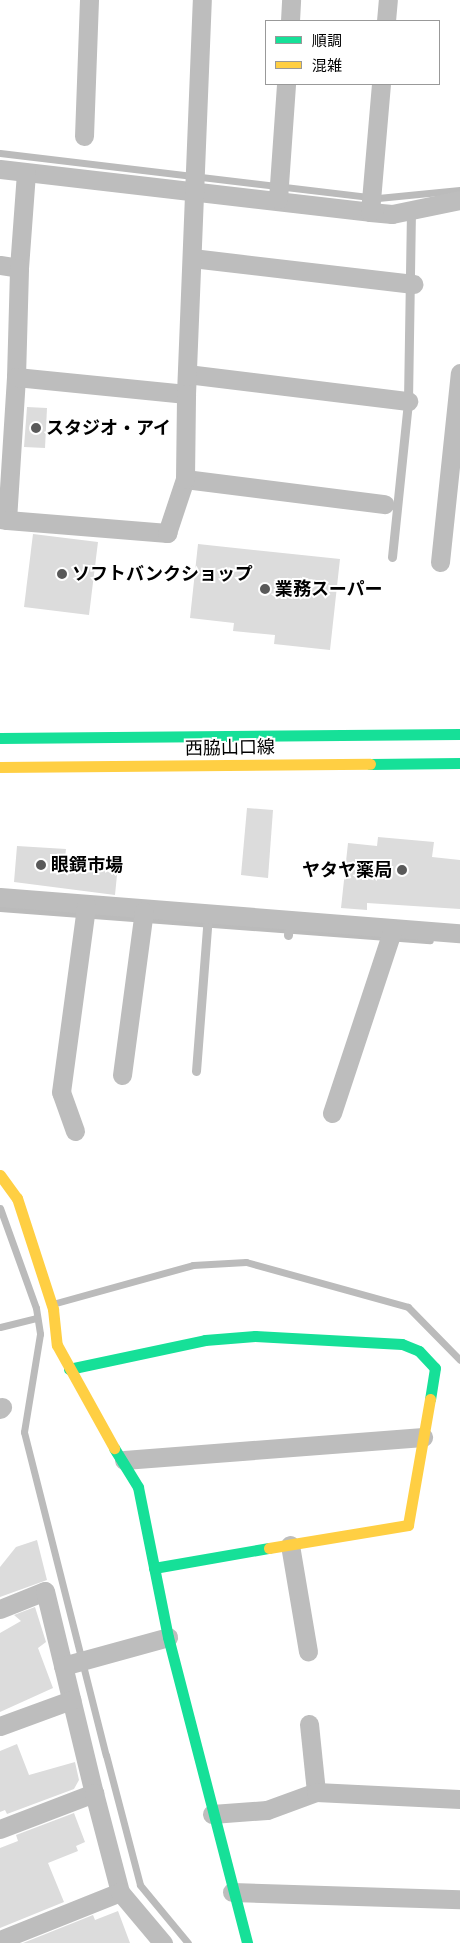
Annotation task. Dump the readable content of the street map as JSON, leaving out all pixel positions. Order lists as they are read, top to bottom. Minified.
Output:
{"streets":{"street":["西脇山口線"]},"places":["スタジオ・アイ","ソフトバンクショップ","業務スーパー","眼鏡市場","ヤタヤ薬局"],"legend":["順調","混雑"]}
